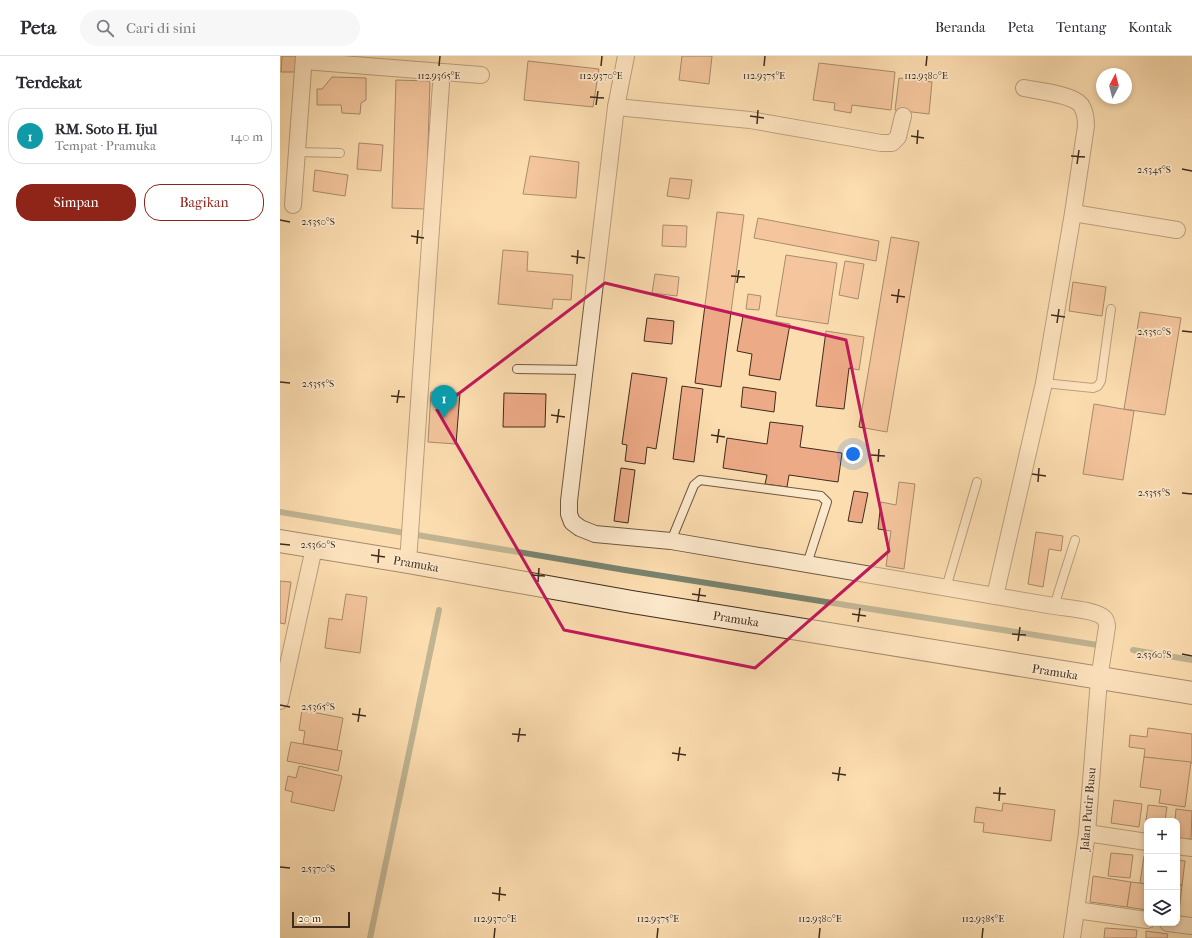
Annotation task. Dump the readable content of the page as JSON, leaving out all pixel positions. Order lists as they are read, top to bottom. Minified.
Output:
{"streets":{"street":["Pramuka","Jalan Putir Busu"]},"crossings":[["Pramuka","Jalan Putir Busu"]],"scale_bar":"20 m","north":"top","page":{"header":"Peta","search":"Cari di sini","nav":["Beranda","Peta","Tentang","Kontak"],"heading":"Terdekat","list":[{"mark":"1","name":"RM. Soto H. Ijul","note":"Tempat · Pramuka","value":"140 m"}],"buttons":["Simpan","Bagikan"],"pins":"1","map_buttons":["+","−"],"scale":"20 m"},"coordinates":["112.9365°E","112.9370°E","112.9375°E","112.9380°E","2.5345°S","2.5350°S","2.5355°S","2.5360°S","2.5365°S","2.5370°S","112.9385°E"]}
